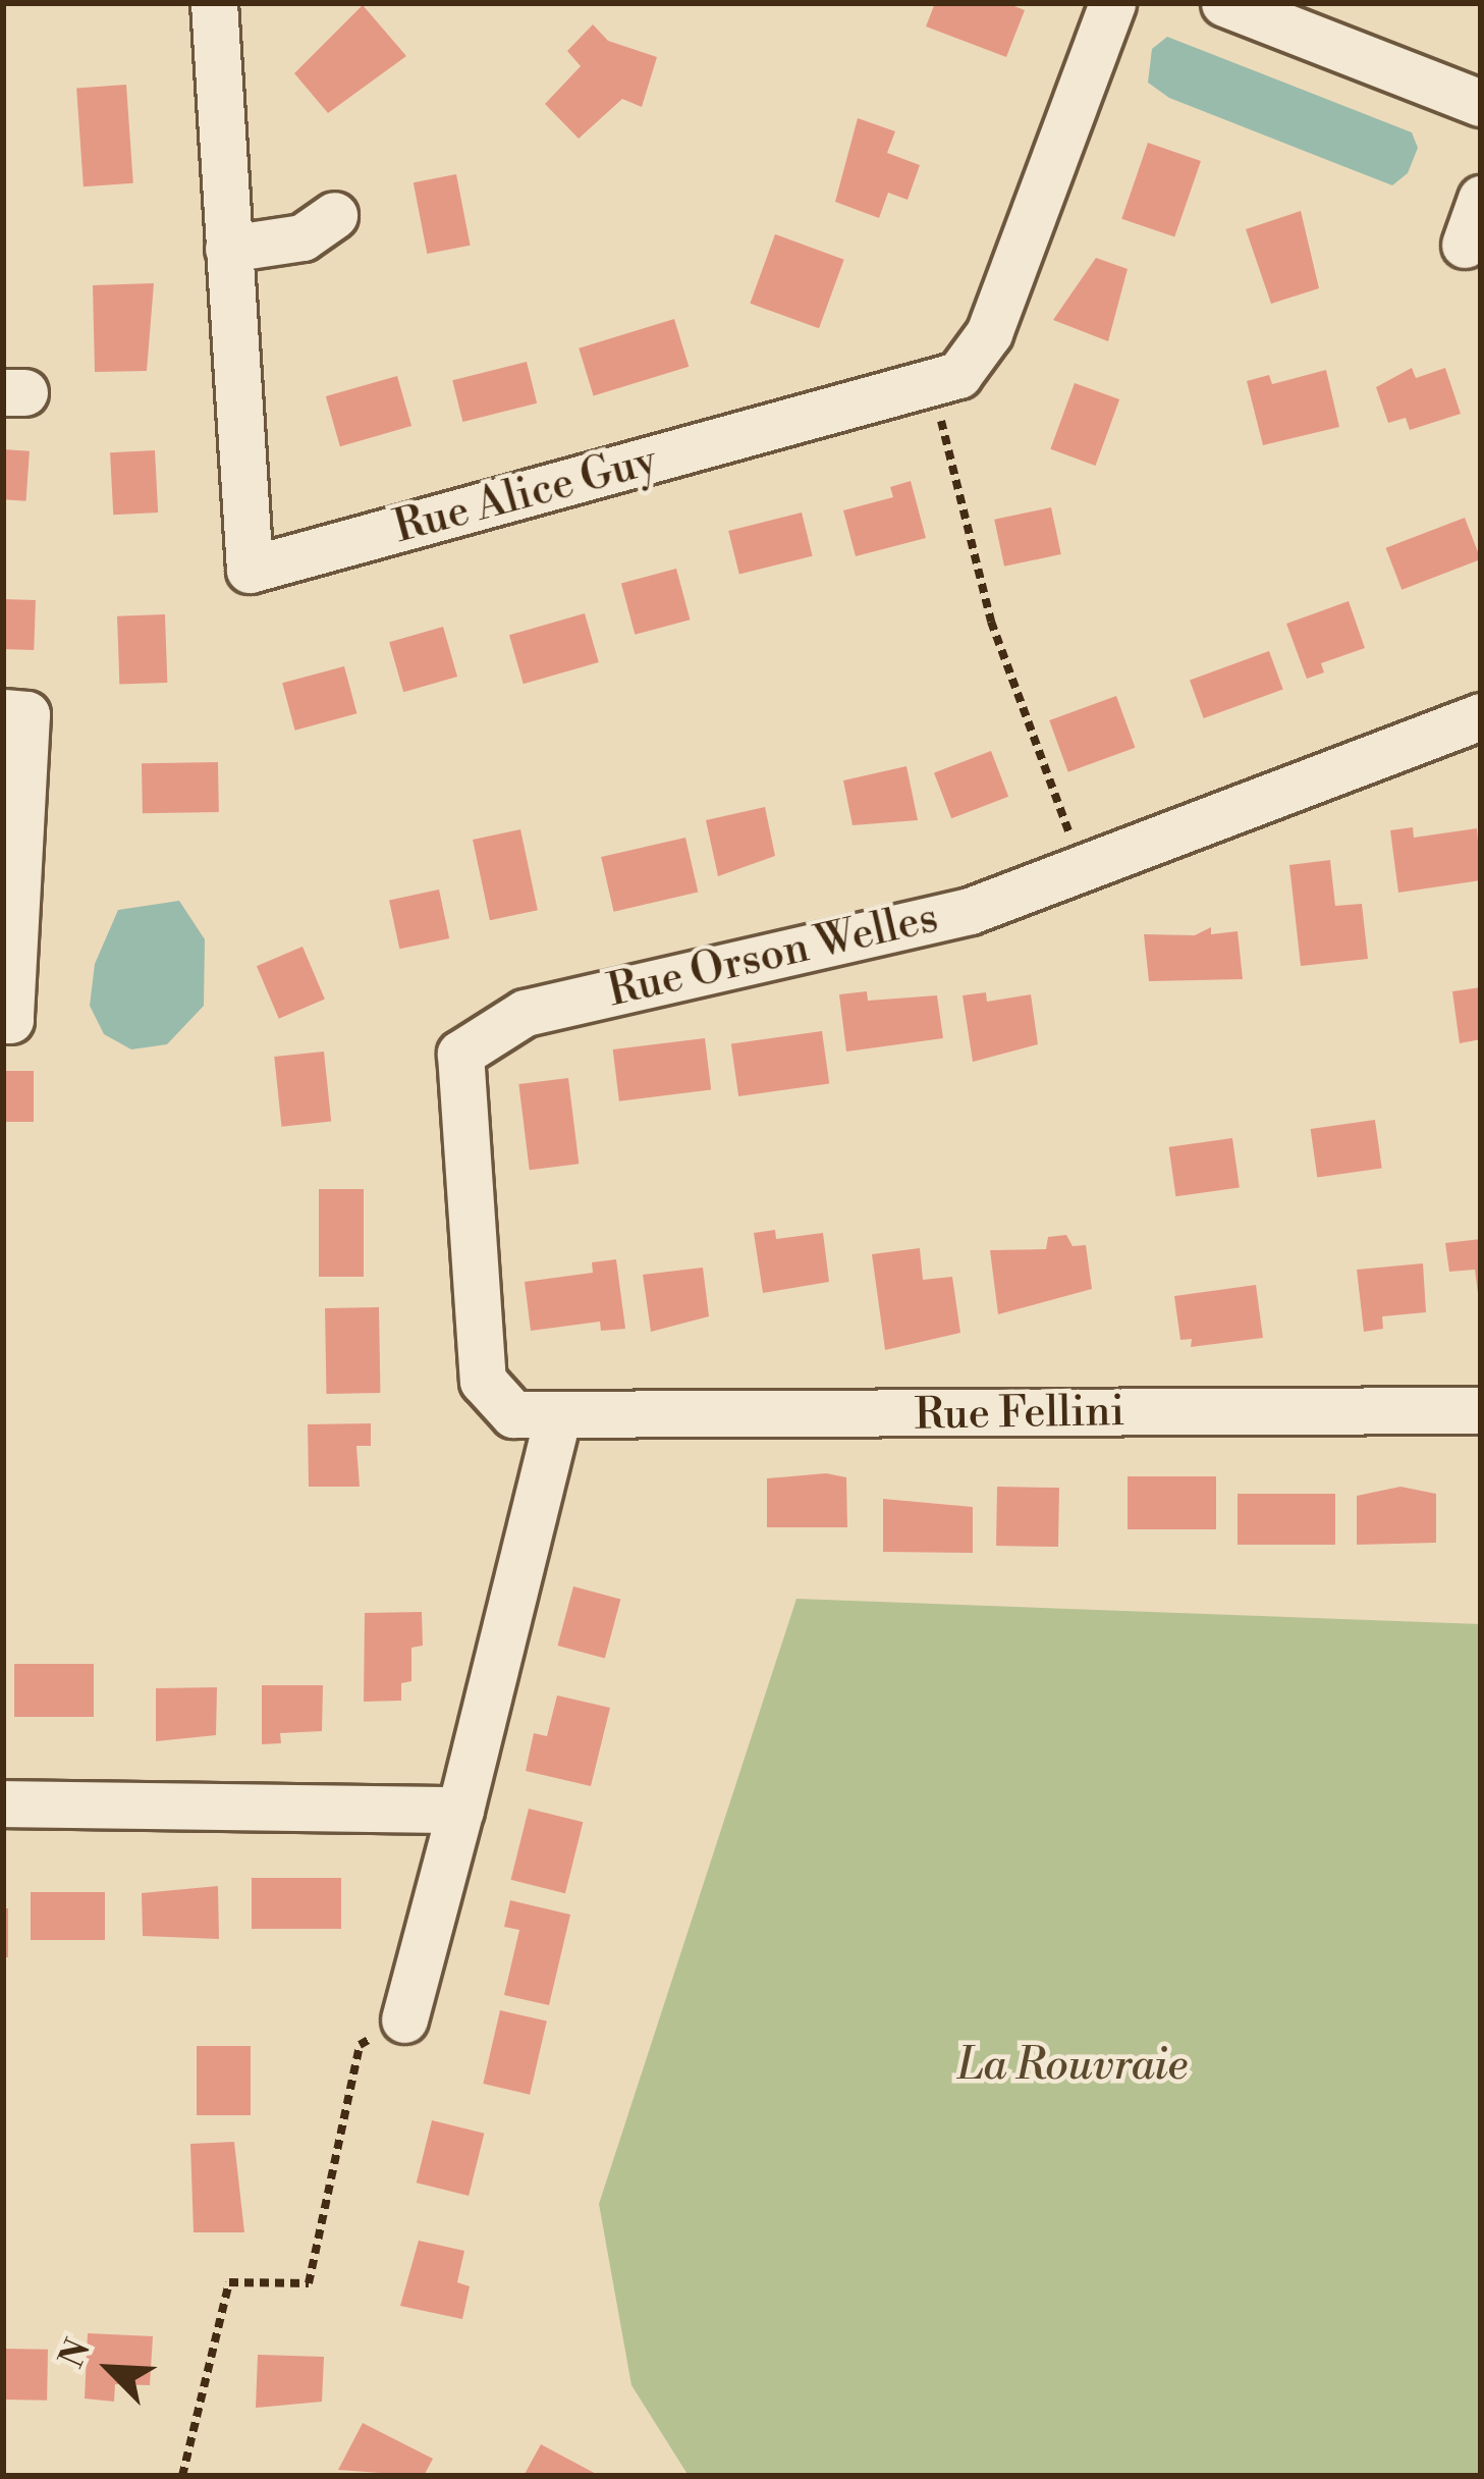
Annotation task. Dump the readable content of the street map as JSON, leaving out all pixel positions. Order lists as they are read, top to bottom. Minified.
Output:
{"streets":{"street":["Rue Alice Guy","Rue Orson Welles","Rue Fellini"]},"crossings":[["Rue Orson Welles","Rue Fellini"]],"parks":["La Rouvraie"],"north":"top left"}
